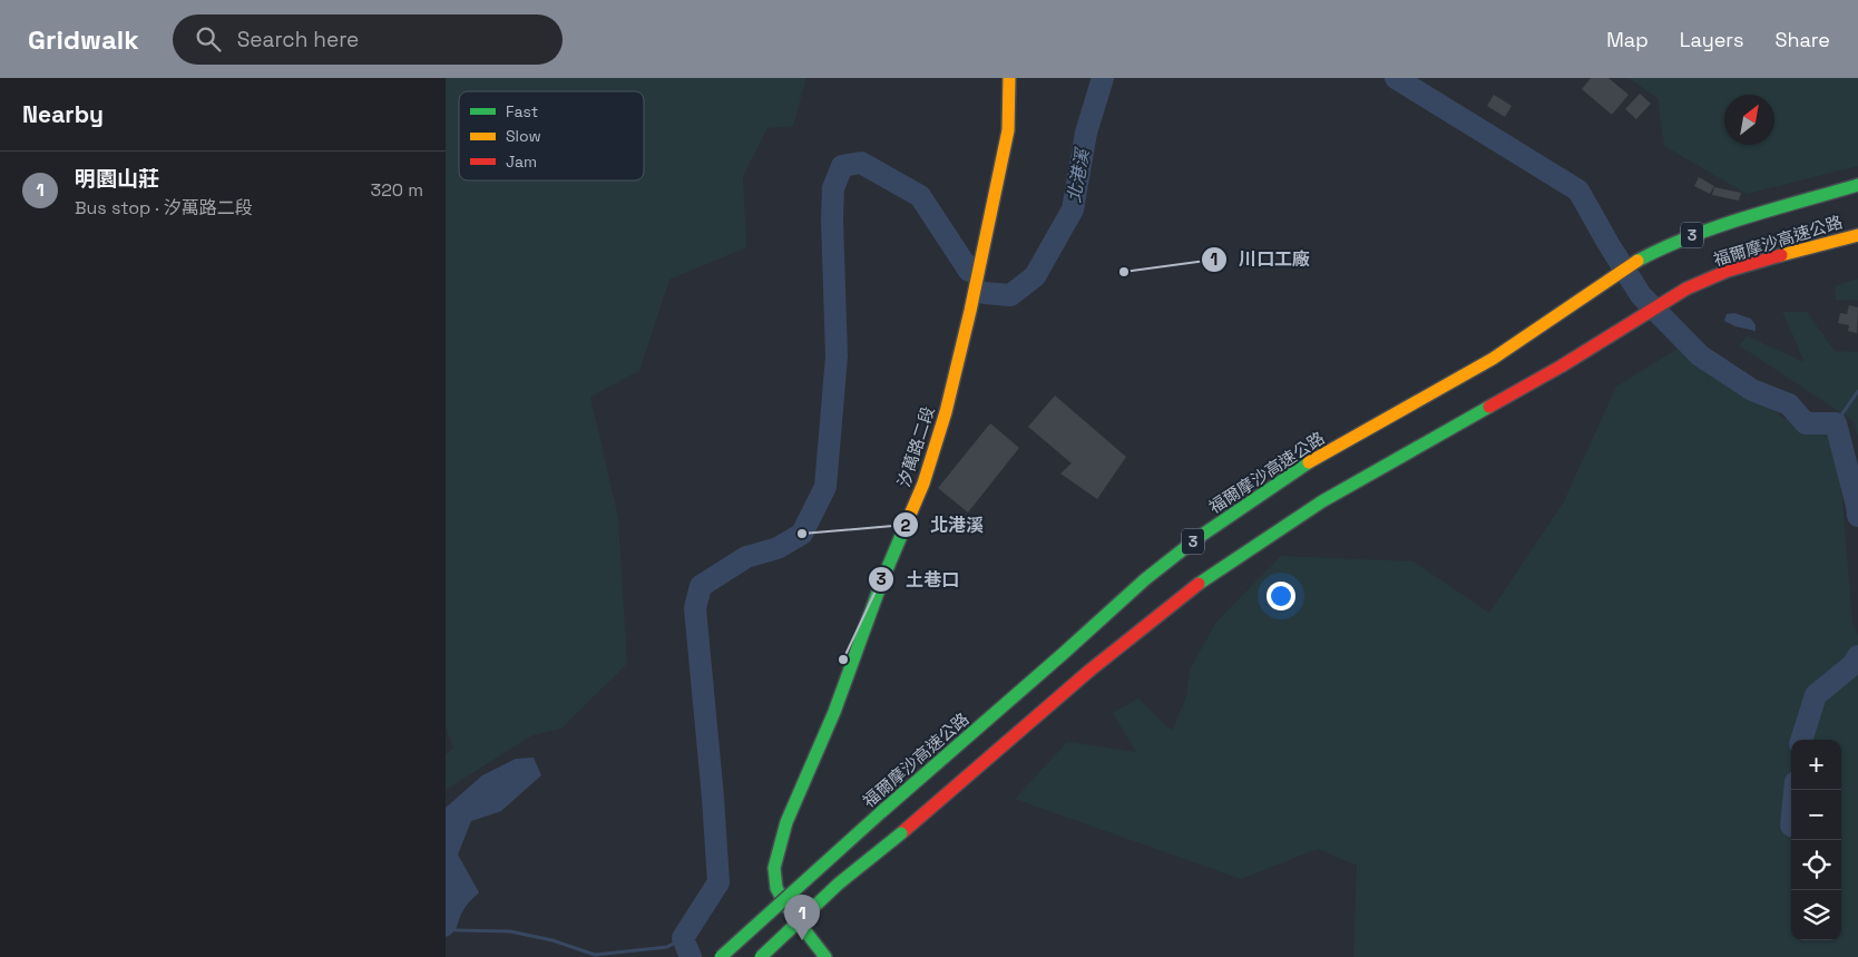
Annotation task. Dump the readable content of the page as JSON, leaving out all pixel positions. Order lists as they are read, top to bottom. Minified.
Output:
{"streets":{"main road":["3","福爾摩沙高速公路","汐萬路二段"]},"water":["北港溪"],"places":["川口工廠","北港溪","土巷口"],"legend":["Fast","Slow","Jam"],"north":"top right","page":{"header":"Gridwalk","search":"Search here","nav":["Map","Layers","Share"],"heading":"Nearby","list":[{"mark":"1","name":"明園山莊","note":"Bus stop · 汐萬路二段","value":"320 m"}],"map_buttons":["+","−"],"pins":"1"}}
